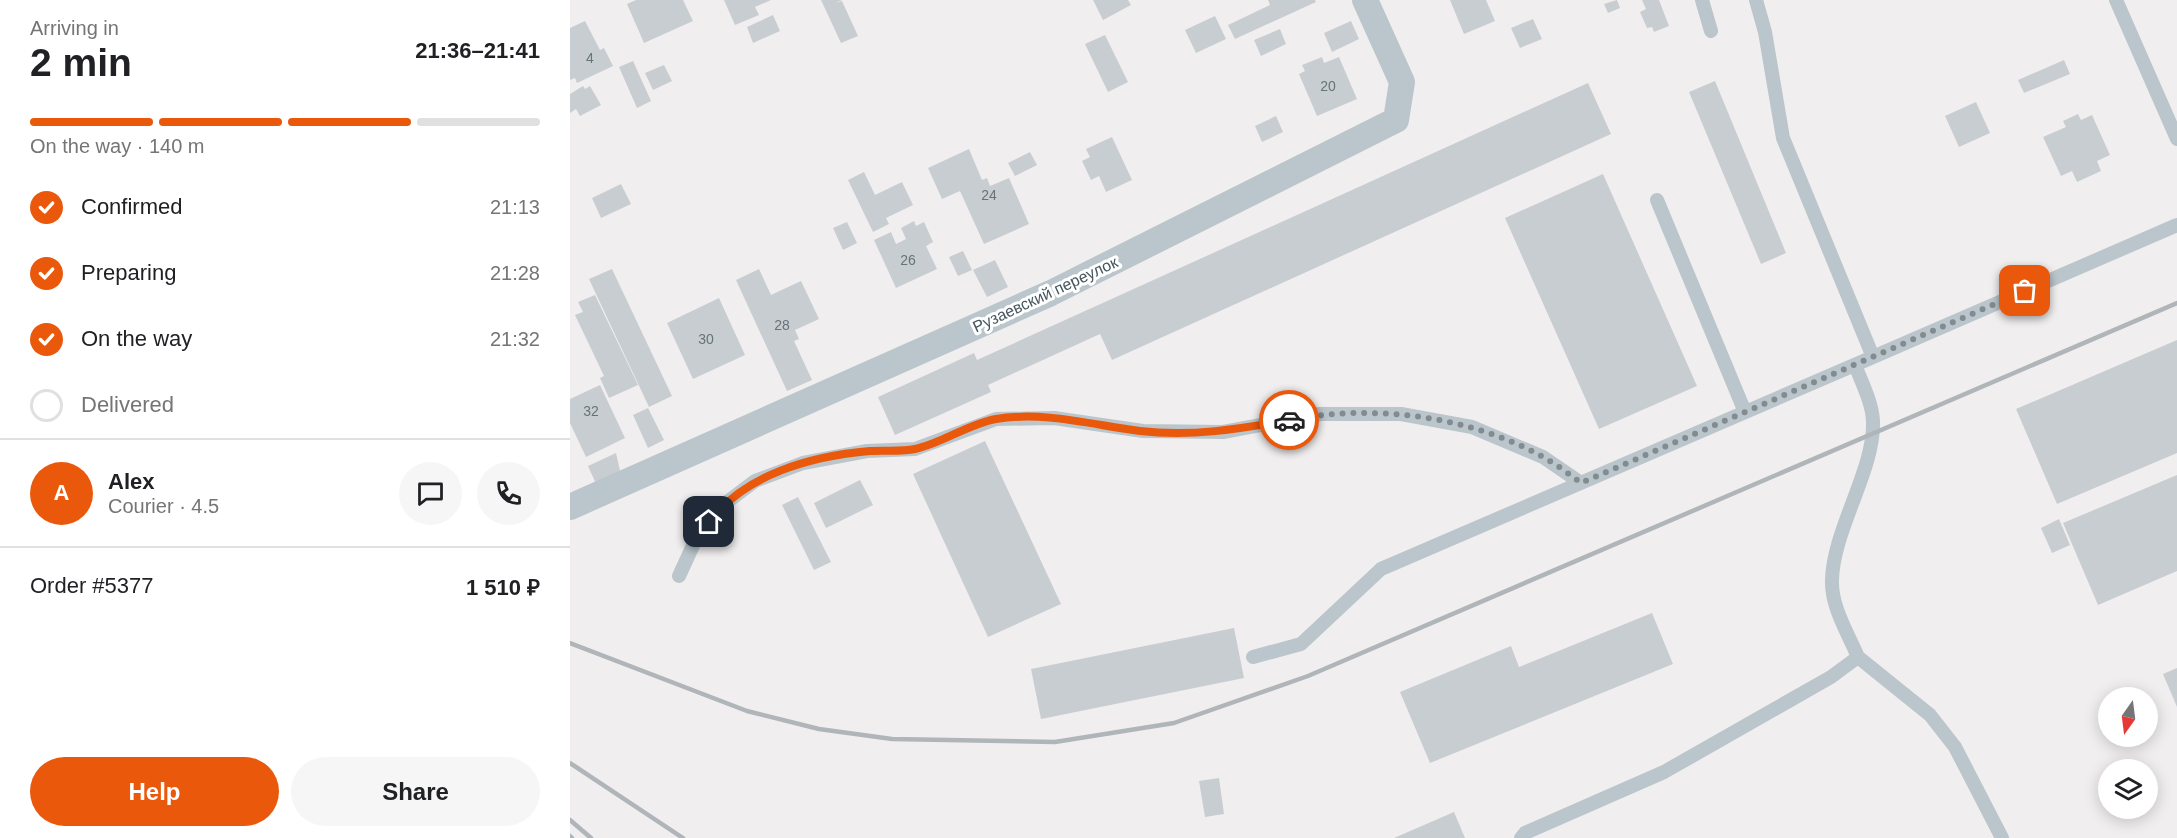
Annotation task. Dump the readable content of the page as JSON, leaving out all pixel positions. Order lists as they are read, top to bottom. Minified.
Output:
{"streets":{"street":["Рузаевский переулок"]},"house_numbers":["4","20","24","26","28","30","32"],"north":"bottom","page":{"heading":["2 min","Arriving in","21:36–21:41"],"panel":["Alex","Courier · 4.5","Order #5377","1 510 ₽"],"bar":"On the way · 140 m","list":[["Confirmed","21:13"],["Preparing","21:28"],["On the way","21:32"],"Delivered"],"round":"A","buttons":["Help","Share"]}}
